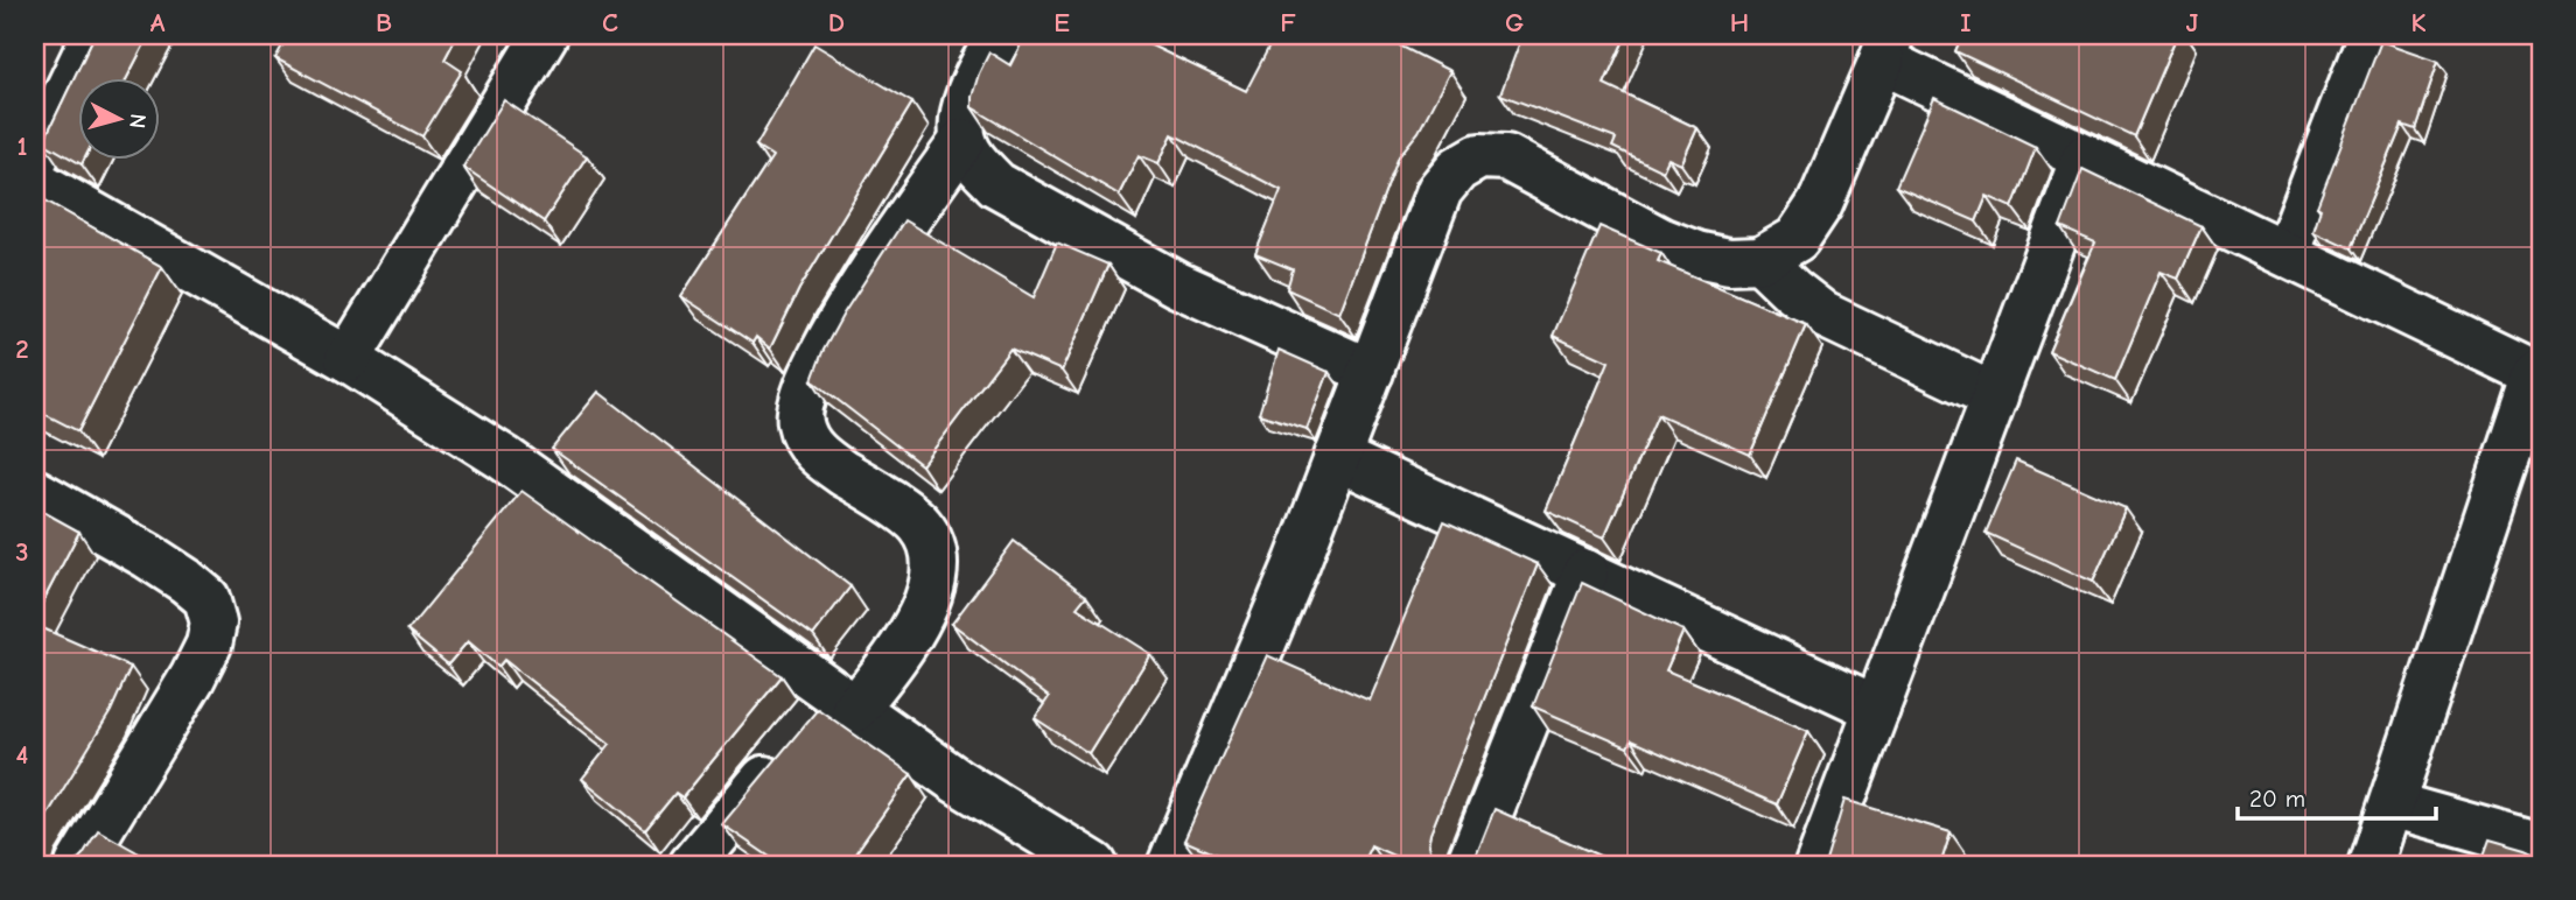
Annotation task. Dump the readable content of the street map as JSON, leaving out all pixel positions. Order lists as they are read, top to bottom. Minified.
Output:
{"scale_bar":"20 m","north":"right","grid":{"columns":["A","B","C","D","E","F","G","H","I","J","K"],"rows":["1","2","3","4"]}}
